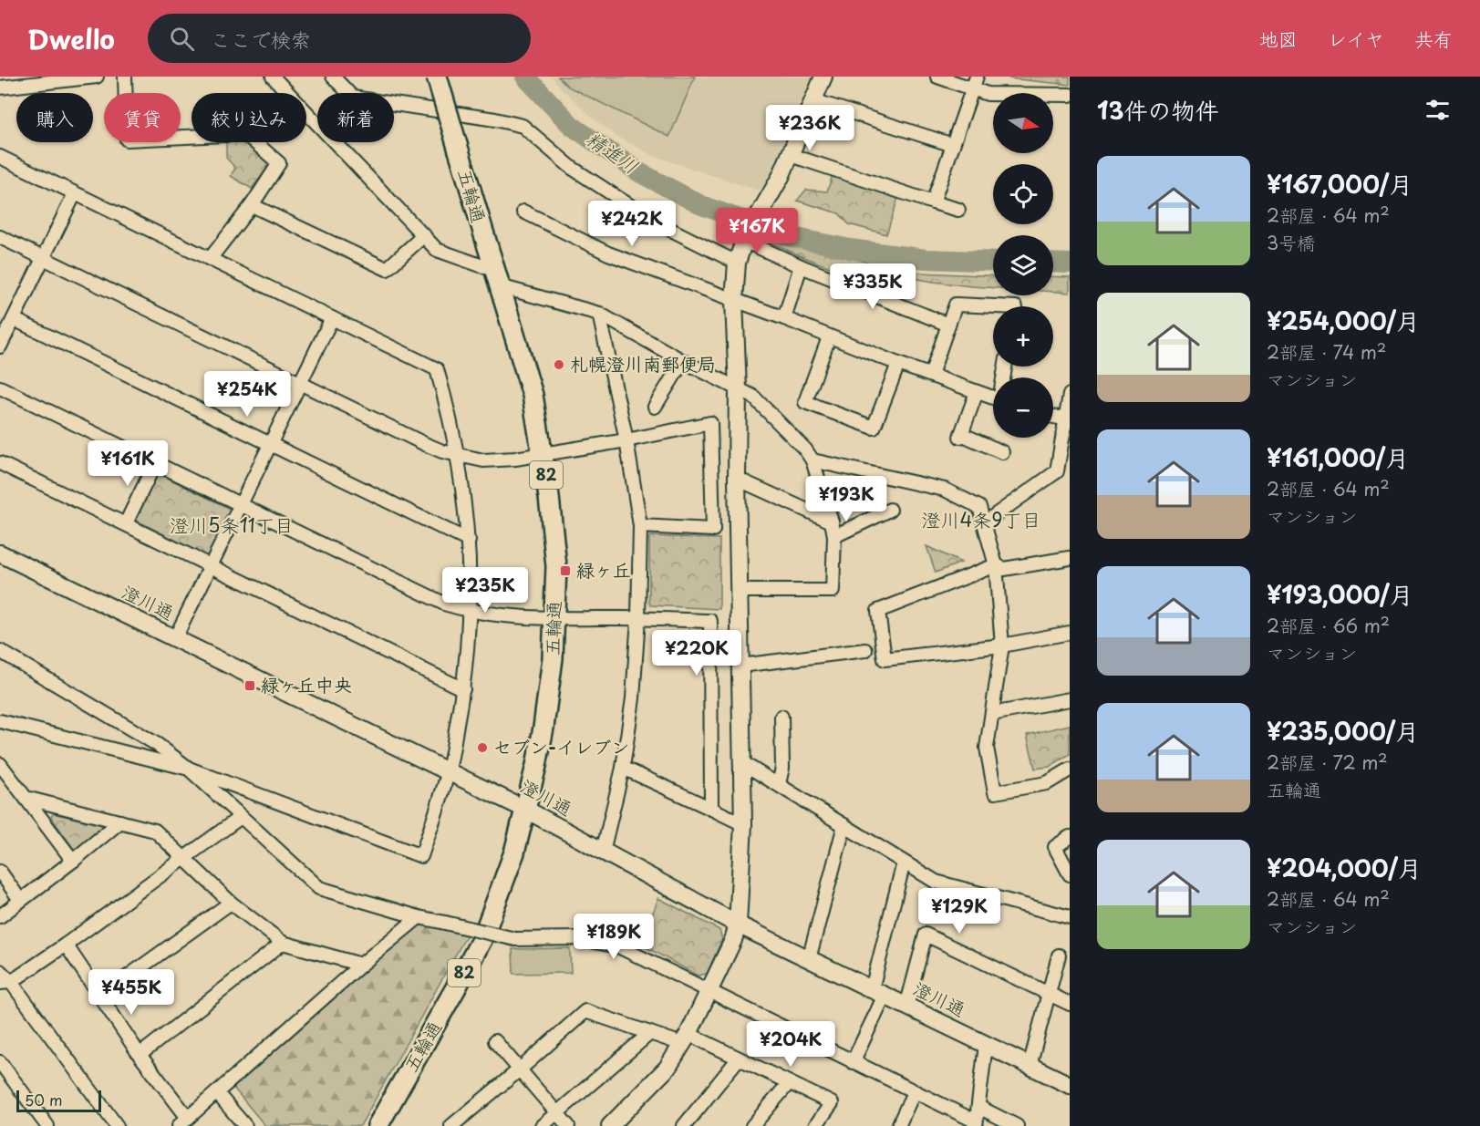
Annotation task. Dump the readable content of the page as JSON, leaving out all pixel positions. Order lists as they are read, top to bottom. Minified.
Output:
{"streets":{"main road":["五輪通","82"],"street":["澄川通"]},"crossings":[["五輪通","澄川通"]],"districts":["澄川4条9丁目","澄川5条11丁目"],"water":["精進川"],"places":{"other":["札幌澄川南郵便局","セブン-イレブン"],"transit":["緑ヶ丘","緑ヶ丘中央"]},"scale_bar":"50 m","north":"right","page":{"header":"Dwello","search":"ここで検索","nav":["地図","レイヤ","共有"],"heading":"13件の物件","map_buttons":["+","−"],"chip":["購入","賃貸","絞り込み","新着"],"price":["¥236K","¥242K","¥167K","¥335K","¥254K","¥161K","¥193K","¥235K","¥220K","¥129K","¥189K","¥455K","¥204K"],"list":[{"name":"¥167,000/月","note":"2部屋 · 64 m² · 3号橋"},{"name":"¥254,000/月","note":"2部屋 · 74 m² · マンション"},{"name":"¥161,000/月","note":"2部屋 · 64 m² · マンション"},{"name":"¥193,000/月","note":"2部屋 · 66 m² · マンション"},{"name":"¥235,000/月","note":"2部屋 · 72 m² · 五輪通"},{"name":"¥204,000/月","note":"2部屋 · 64 m² · マンション"}],"scale":"50 m"}}
